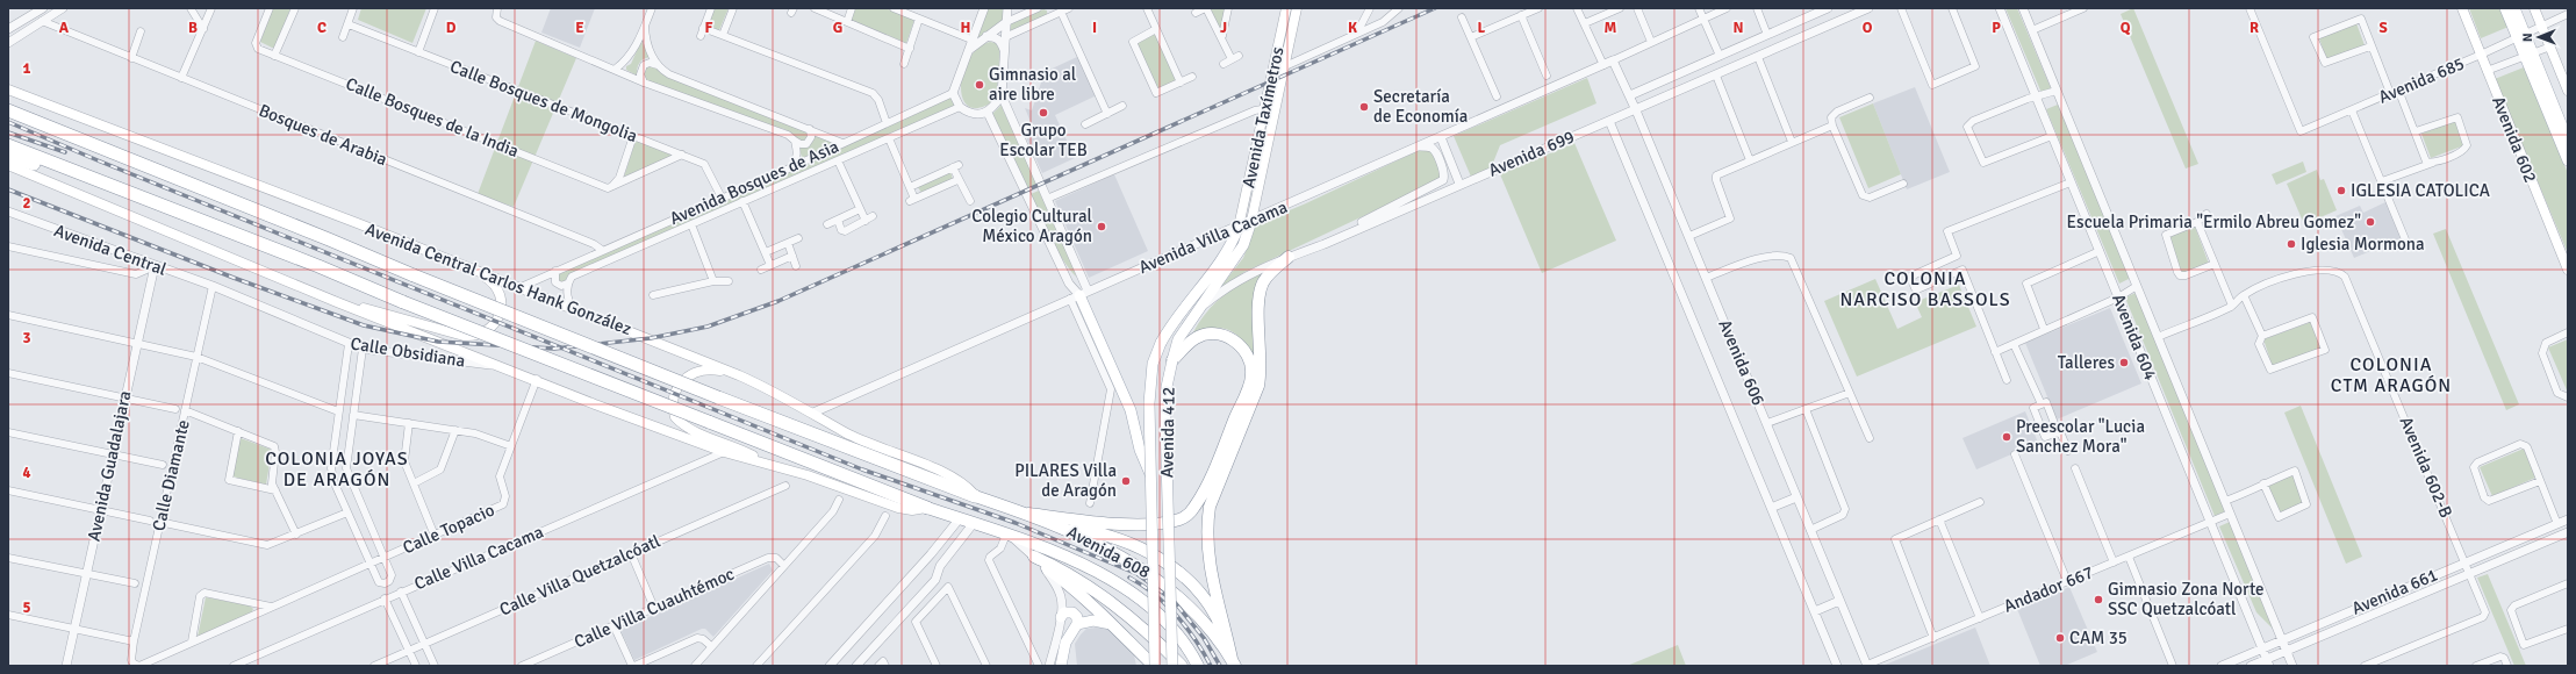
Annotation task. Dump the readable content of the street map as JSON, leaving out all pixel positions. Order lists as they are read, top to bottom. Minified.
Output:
{"streets":{"highway":["Avenida Central Carlos Hank González","Avenida 608"],"main road":["Avenida Taxímetros","Avenida 602","Avenida 412"],"street":["Avenida 685","Calle Bosques de Mongolia","Calle Bosques de la India","Bosques de Arabia","Avenida 699","Avenida Bosques de Asia","Avenida Villa Cacama","Avenida Central","Avenida 604","Calle Obsidiana","Avenida 606","Avenida Guadalajara","Avenida 602-B","Calle Diamante","Calle Topacio","Calle Villa Cacama","Calle Villa Quetzalcóatl","Andador 667","Avenida 661","Calle Villa Cuauhtémoc"]},"crossings":[["Avenida 685","Avenida 602"],["Calle Bosques de Mongolia","Avenida Bosques de Asia"],["Avenida Taxímetros","Avenida Villa Cacama"],["Avenida Taxímetros","Avenida 412"],["Bosques de Arabia","Avenida Bosques de Asia"],["Avenida 699","Avenida 606"],["Avenida 699","Avenida 412"],["Avenida Bosques de Asia","Avenida Central Carlos Hank González"],["Avenida Villa Cacama","Avenida Central Carlos Hank González"],["Avenida Villa Cacama","Avenida 606"],["Avenida Villa Cacama","Avenida 412"],["Avenida Central","Calle Obsidiana"],["Avenida Central","Avenida Guadalajara"],["Avenida Central","Calle Diamante"],["Avenida Central Carlos Hank González","Avenida 608"],["Avenida 604","Andador 667"],["Avenida 604","Avenida 661"],["Calle Obsidiana","Calle Diamante"],["Avenida 606","Andador 667"],["Avenida 602-B","Avenida 661"],["Calle Diamante","Calle Topacio"]],"districts":["COLONIA NARCISO BASSOLS","COLONIA CTM ARAGÓN","COLONIA JOYAS DE ARAGÓN"],"places":["Gimnasio al aire libre","Secretaría de Economía","Grupo Escolar TEB","IGLESIA CATOLICA","Escuela Primaria \"Ermilo Abreu Gomez\"","Colegio Cultural México Aragón","Iglesia Mormona","Talleres","Preescolar \"Lucia Sanchez Mora\"","PILARES Villa de Aragón","Gimnasio Zona Norte SSC Quetzalcóatl","CAM 35"],"north":"left","grid":{"columns":["A","B","C","D","E","F","G","H","I","J","K","L","M","N","O","P","Q","R","S"],"rows":["1","2","3","4","5"]}}
